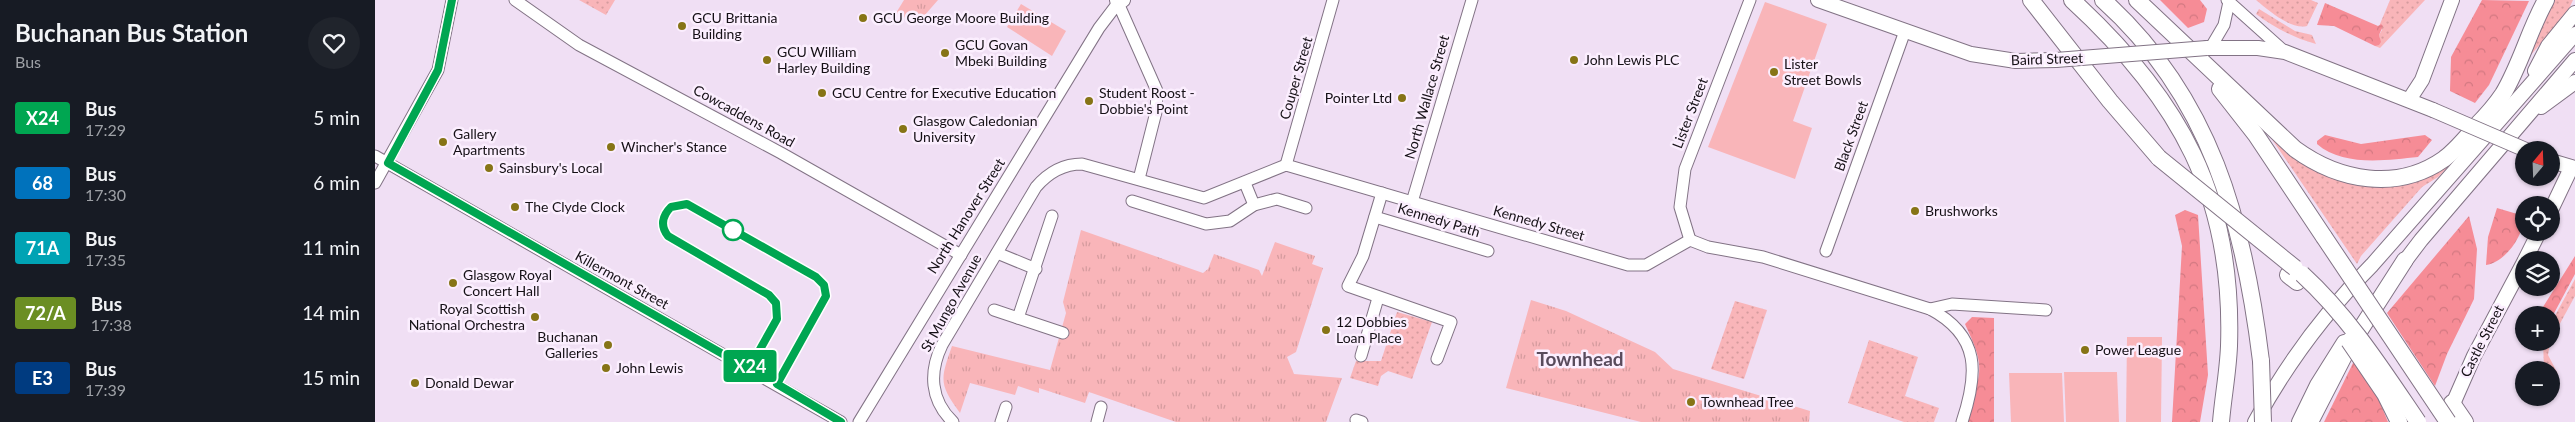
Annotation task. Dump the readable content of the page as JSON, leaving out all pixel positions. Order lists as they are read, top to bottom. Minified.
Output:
{"streets":{"main road":["Baird Street","Castle Street"],"street":["Couper Street","North Wallace Street","Lister Street","Cowcaddens Road","Black Street","North Hanover Street","Kennedy Path","Kennedy Street","Killermont Street","St Mungo Avenue"]},"crossings":[["Baird Street","Black Street"],["Couper Street","Kennedy Street"],["North Wallace Street","Kennedy Street"],["Lister Street","Kennedy Street"],["Cowcaddens Road","North Hanover Street"],["Kennedy Path","Kennedy Street"]],"districts":["Townhead"],"places":["GCU George Moore Building","GCU Brittania Building","GCU Govan Mbeki Building","GCU William Harley Building","John Lewis PLC","Lister Street Bowls","GCU Centre for Executive Education","Pointer Ltd","Student Roost - Dobbie's Point","Glasgow Caledonian University","Gallery Apartments","Wincher's Stance","Sainsbury's Local","The Clyde Clock","Brushworks","Glasgow Royal Concert Hall","Royal Scottish National Orchestra","12 Dobbies Loan Place","Buchanan Galleries","Power League","John Lewis","Donald Dewar","Townhead Tree"],"lines":["bus line X24"],"north":"top","page":{"heading":["Buchanan Bus Station","Bus"],"on_map":"X24","list":[{"mark":"X24","name":"Bus","note":"17:29","value":"5 min"},{"mark":"68","name":"Bus","note":"17:30","value":"6 min"},{"mark":"71A","name":"Bus","note":"17:35","value":"11 min"},{"mark":"72/A","name":"Bus","note":"17:38","value":"14 min"},{"mark":"E3","name":"Bus","note":"17:39","value":"15 min"}],"map_buttons":["+","−"]}}
